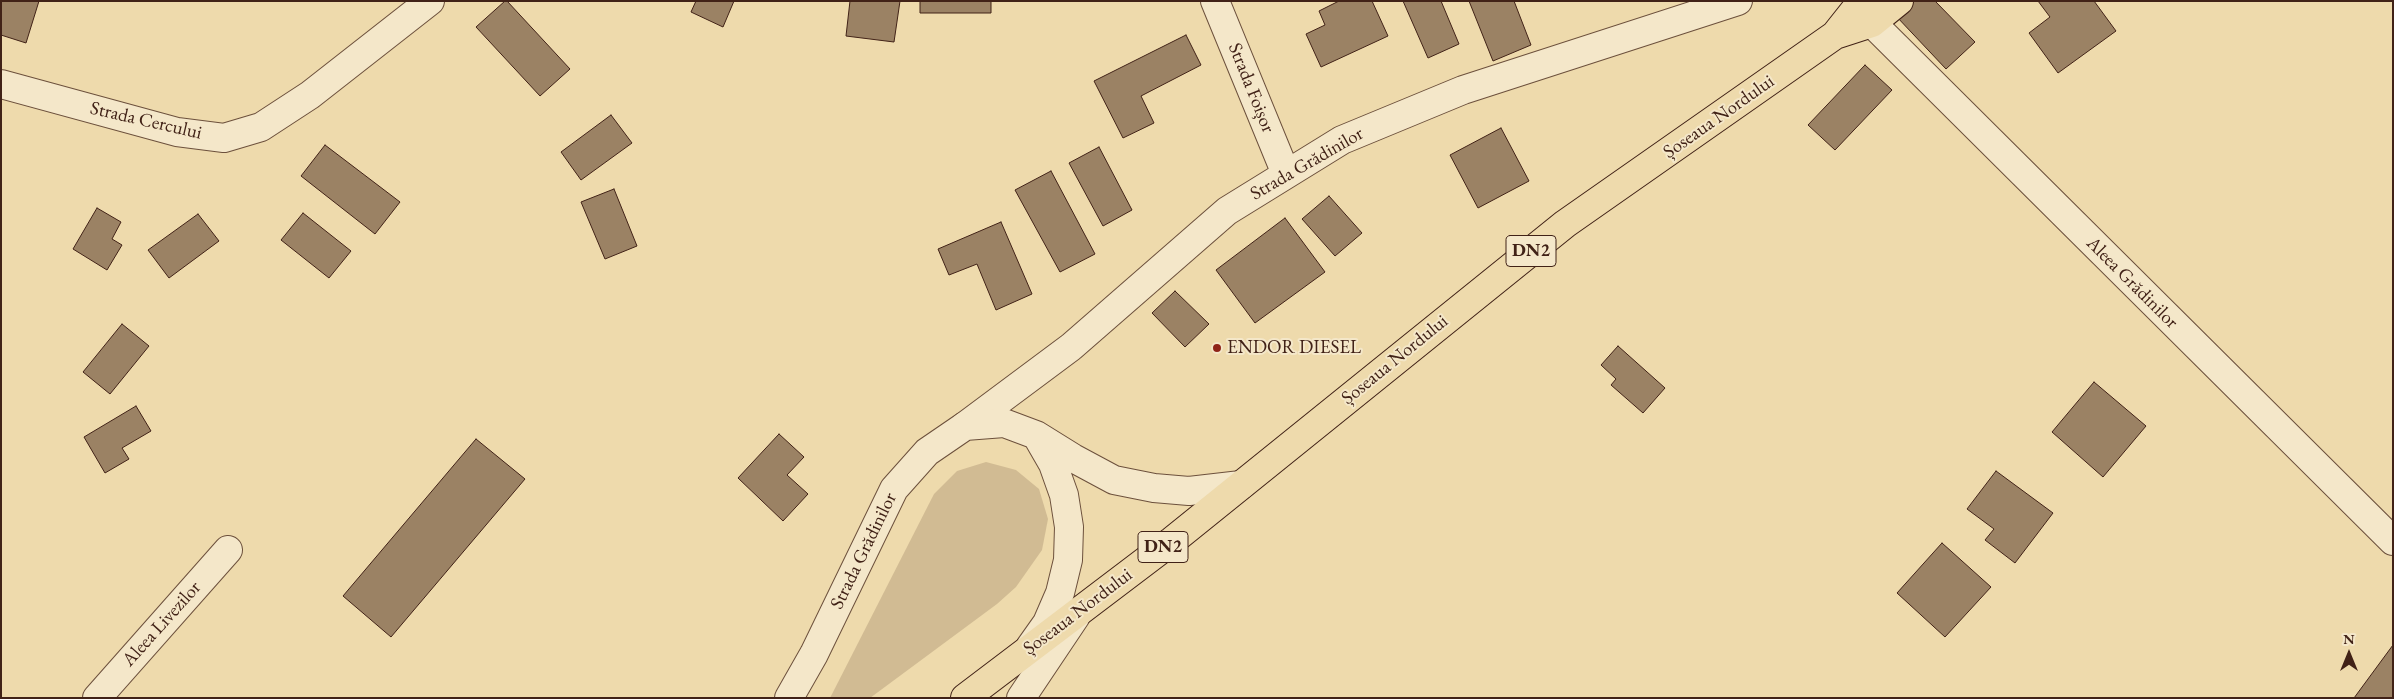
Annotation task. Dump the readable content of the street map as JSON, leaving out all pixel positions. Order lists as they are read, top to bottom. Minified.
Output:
{"streets":{"main road":["Șoseaua Nordului","DN2"],"street":["Strada Foișor","Strada Cercului","Strada Grădinilor","Aleea Grădinilor","Aleea Livezilor"]},"crossings":[["Strada Foișor","Strada Grădinilor"],["Șoseaua Nordului","Strada Grădinilor"],["Șoseaua Nordului","Aleea Grădinilor"]],"places":["ENDOR DIESEL"],"north":"top"}
